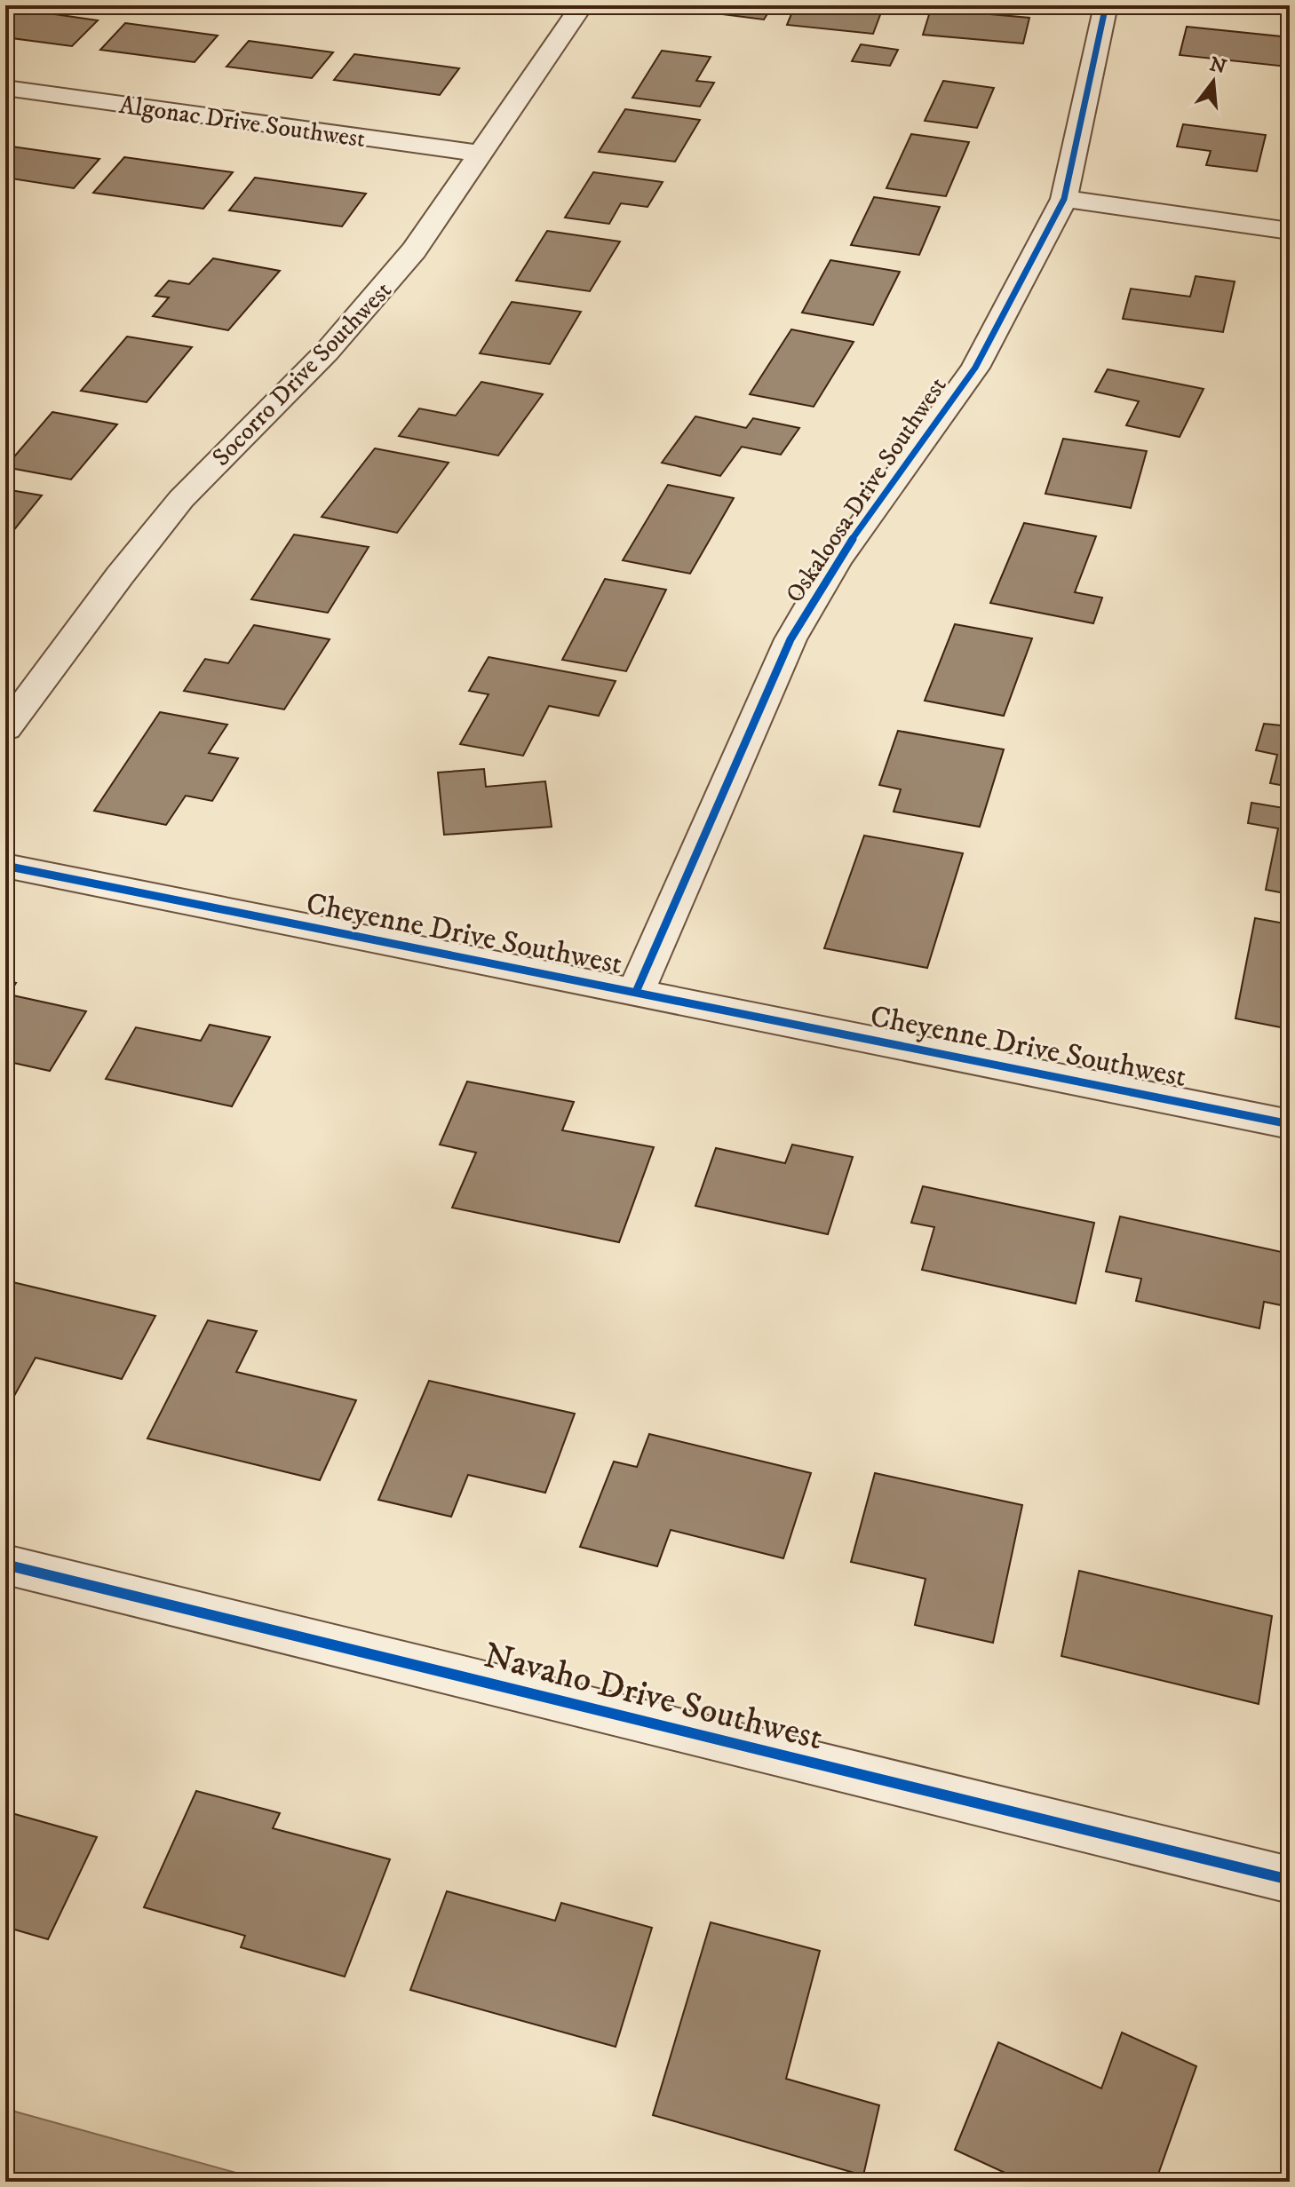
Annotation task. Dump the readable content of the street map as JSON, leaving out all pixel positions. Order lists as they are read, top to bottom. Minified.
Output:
{"streets":{"street":["Algonac Drive Southwest","Socorro Drive Southwest","Oskaloosa Drive Southwest","Cheyenne Drive Southwest","Navaho Drive Southwest"]},"crossings":[["Algonac Drive Southwest","Socorro Drive Southwest"],["Oskaloosa Drive Southwest","Cheyenne Drive Southwest"]],"north":"top"}
